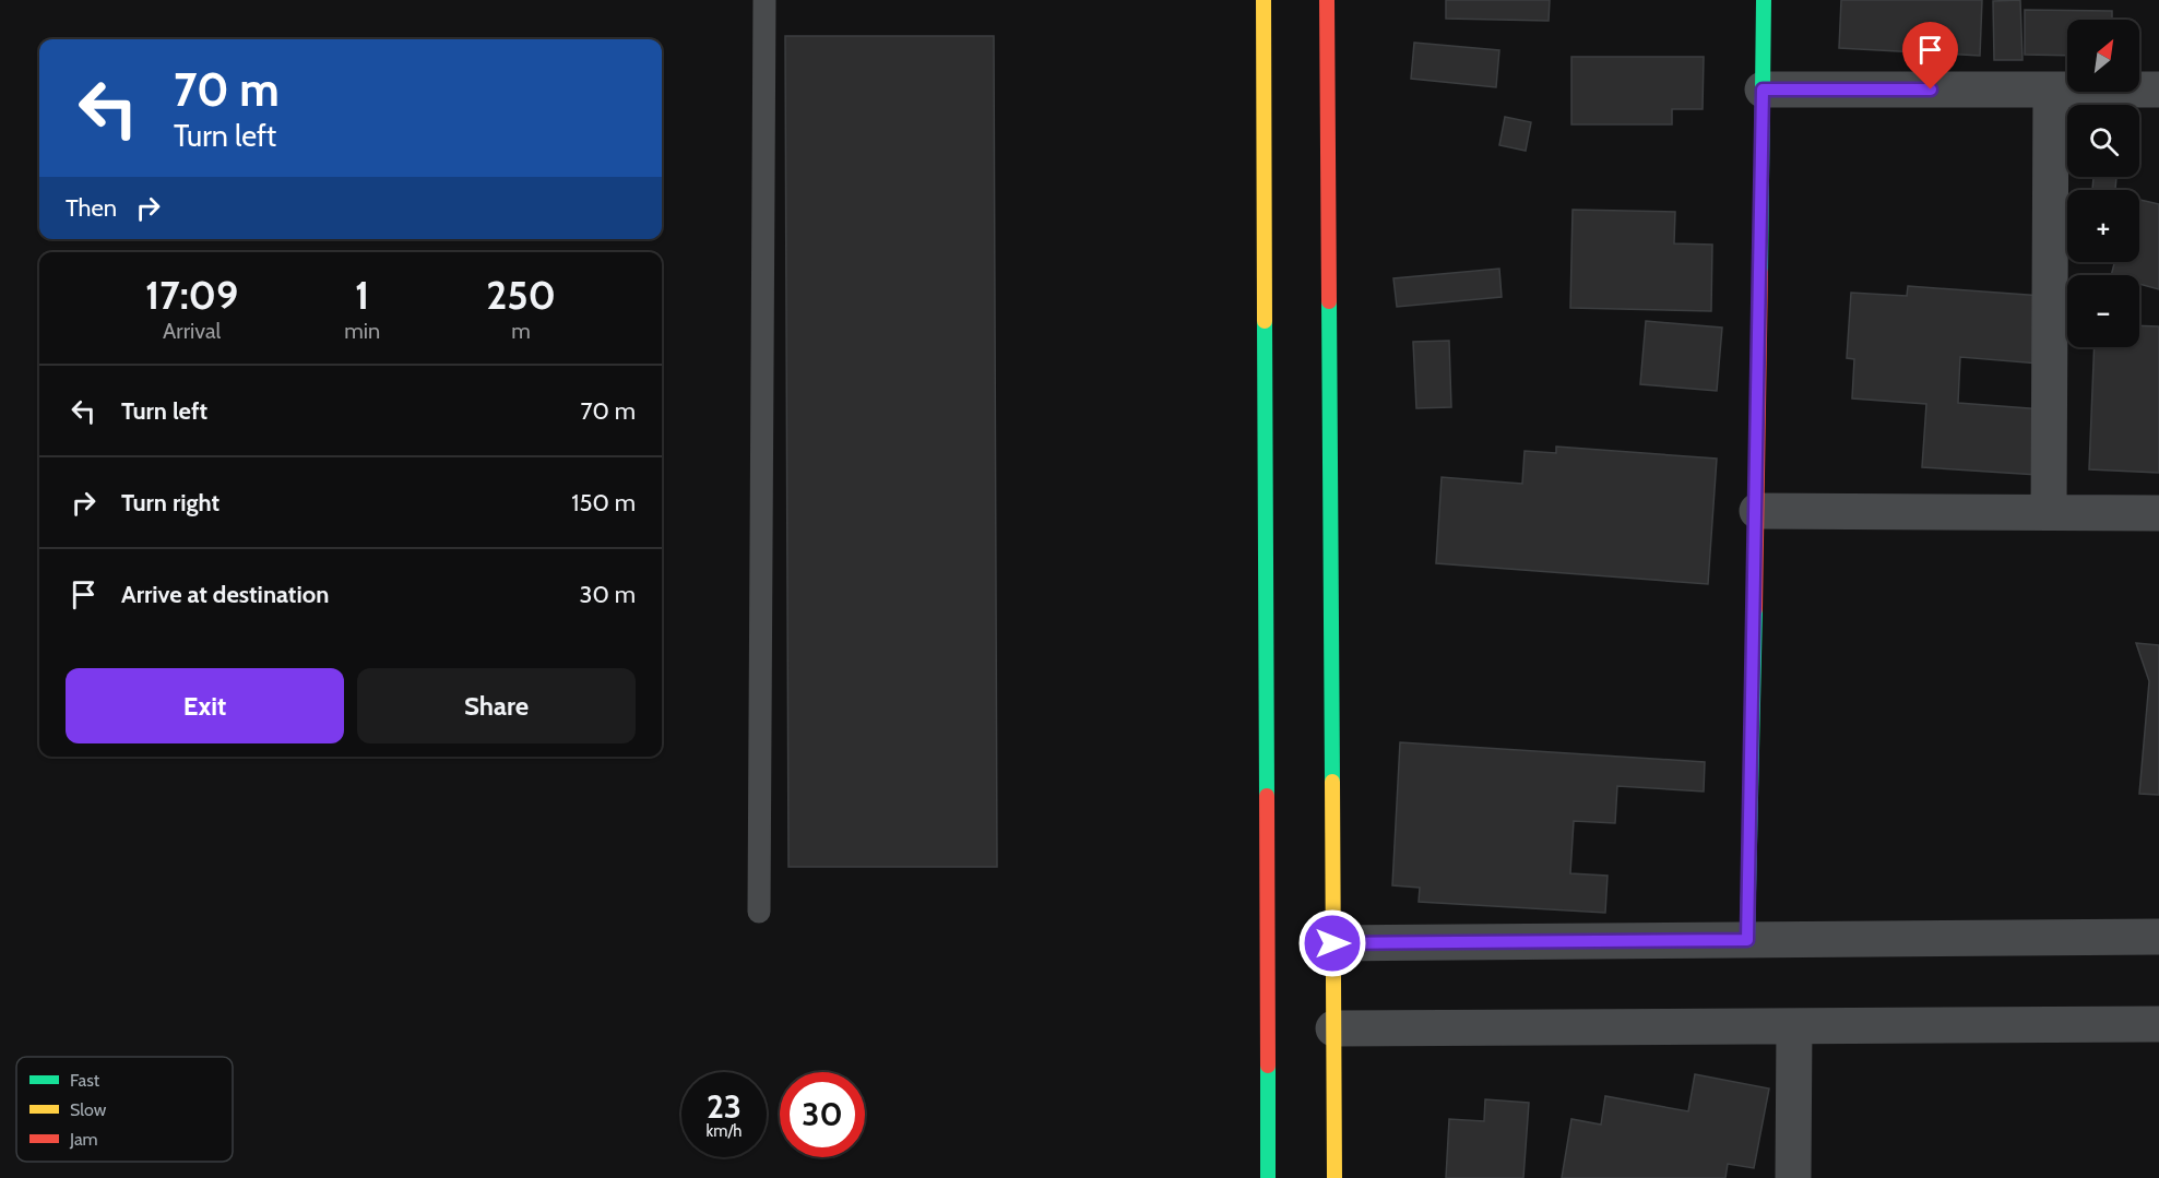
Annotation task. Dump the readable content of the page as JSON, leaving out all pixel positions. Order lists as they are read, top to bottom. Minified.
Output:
{"legend":["Fast","Slow","Jam"],"north":"top right","page":{"map_buttons":["+","−"],"turn":["70 m","Turn left"],"then":"Then","eta":["17:09","Arrival","1","min","250","m"],"list":[{"name":"Turn left","value":"70 m"},{"name":"Turn right","value":"150 m"},{"name":"Arrive at destination","value":"30 m"}],"buttons":["Exit","Share"],"speed":"23 km/h","limit":"30"}}
